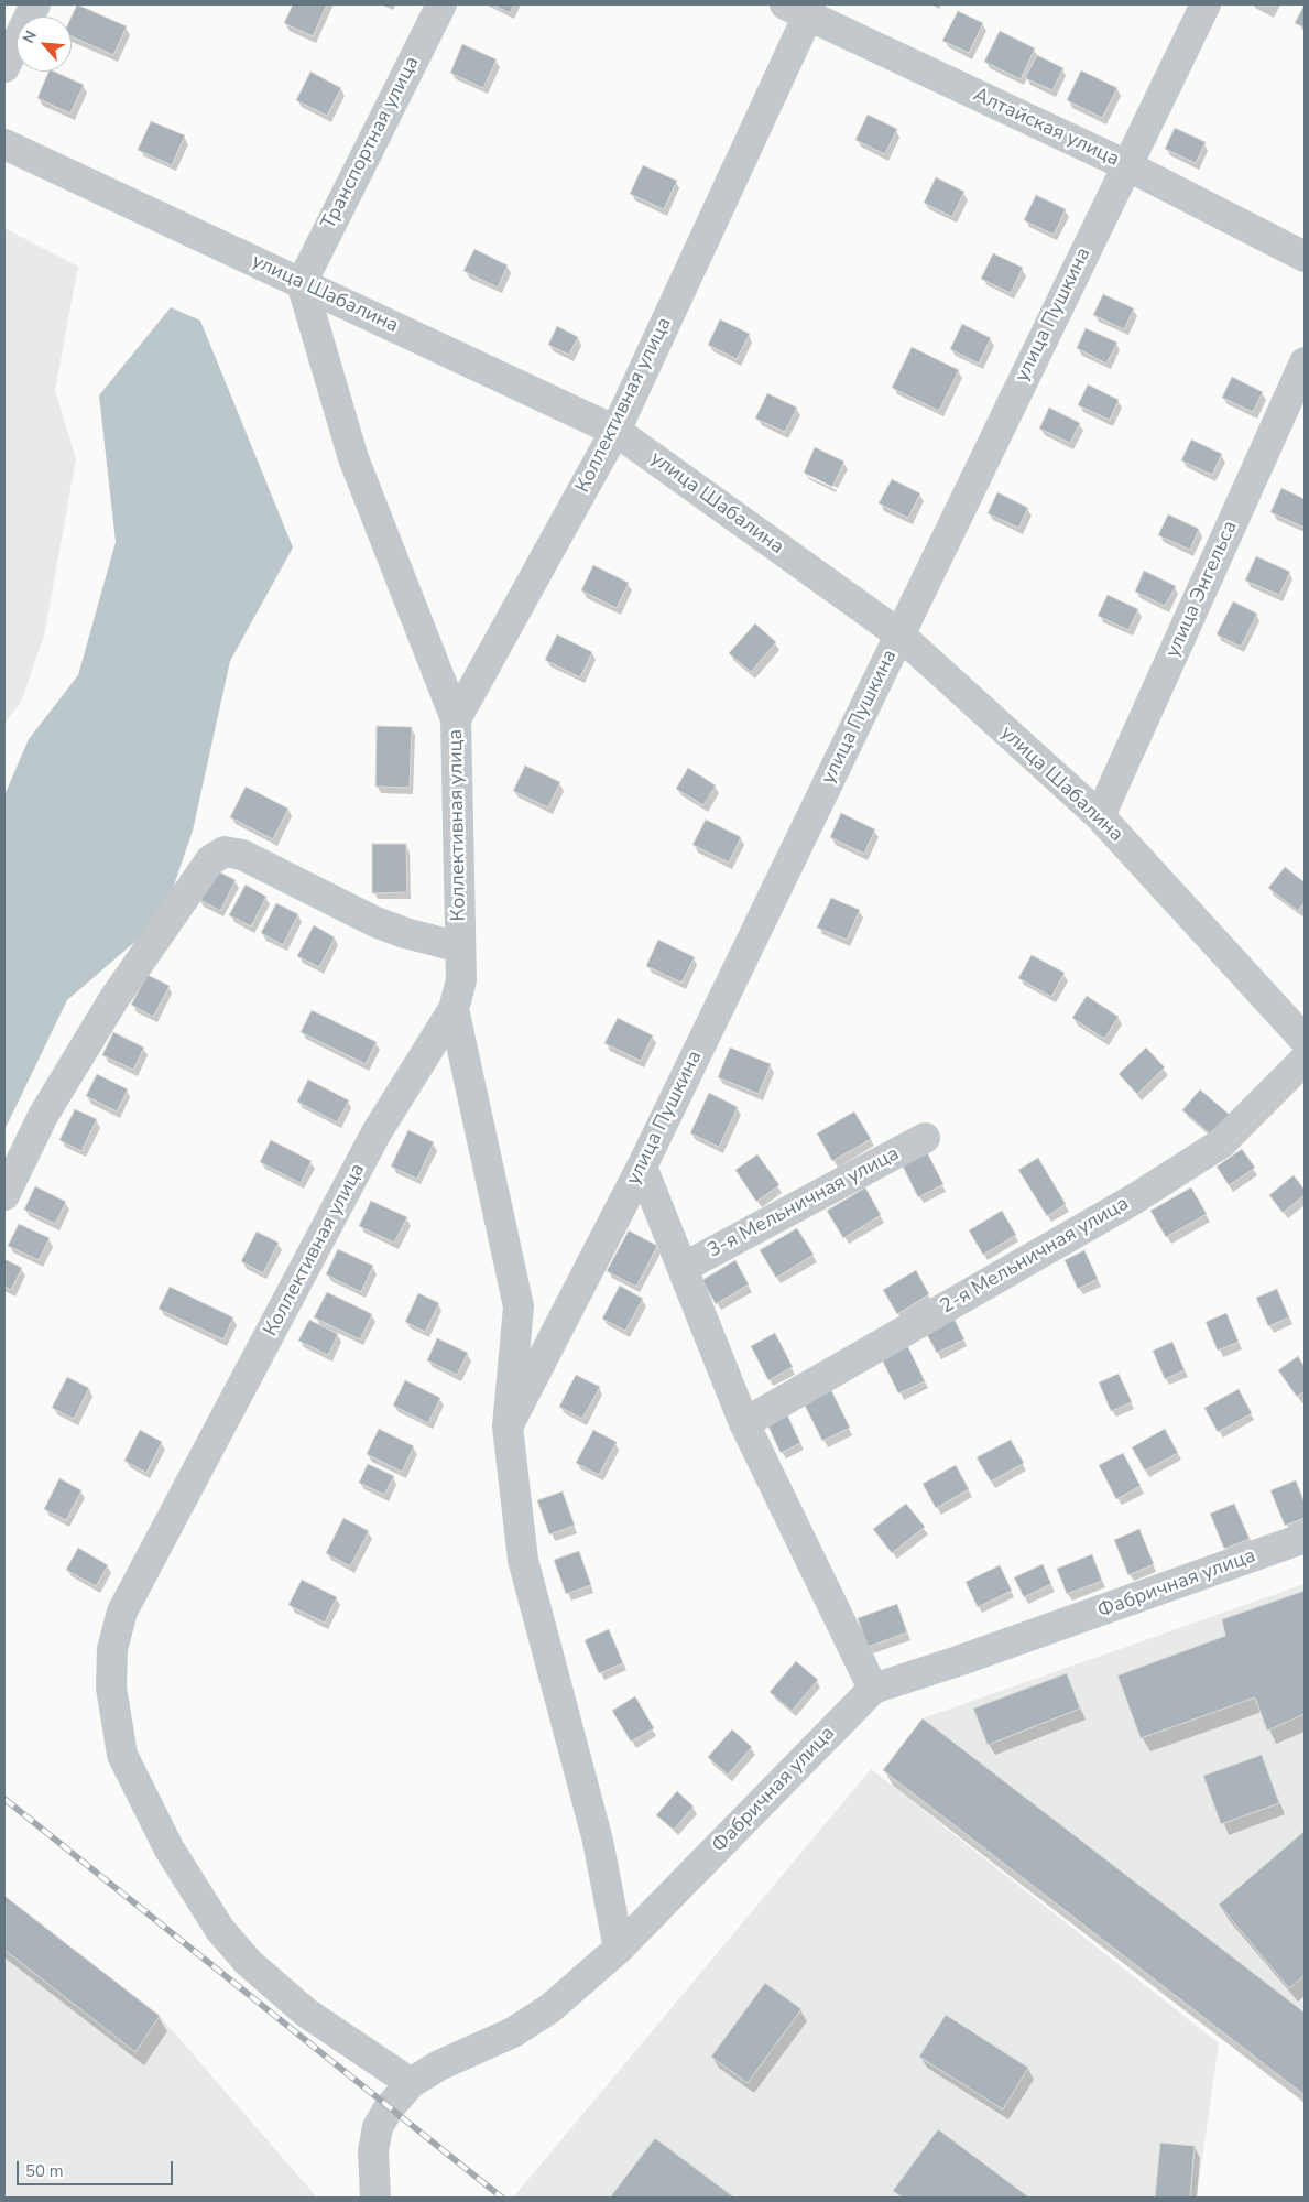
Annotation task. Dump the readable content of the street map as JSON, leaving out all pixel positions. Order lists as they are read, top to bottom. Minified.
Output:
{"streets":{"street":["Алтайская улица","Транспортная улица","улица Шабалина","улица Пушкина","Коллективная улица","улица Энгельса","3-я Мельничная улица","2-я Мельничная улица","Фабричная улица"]},"crossings":[["Алтайская улица","улица Пушкина"],["Алтайская улица","Коллективная улица"],["Транспортная улица","улица Шабалина"],["улица Шабалина","улица Пушкина"],["улица Шабалина","Коллективная улица"],["улица Шабалина","улица Энгельса"],["Коллективная улица","Фабричная улица"]],"scale_bar":"50 m","north":"top left"}
